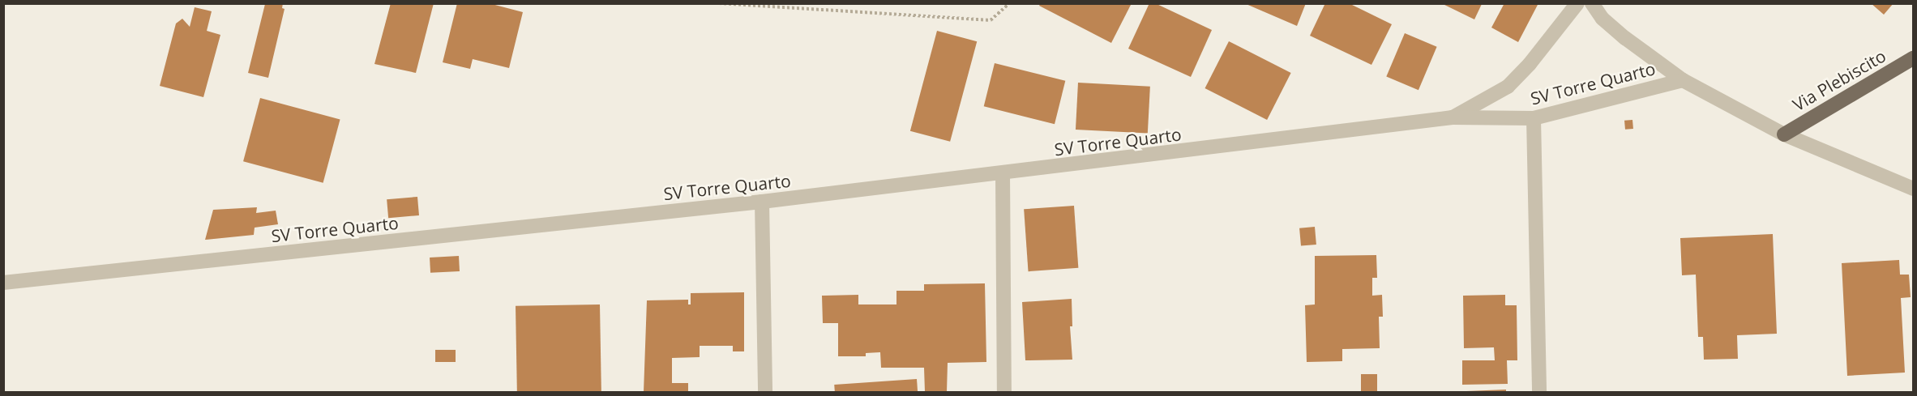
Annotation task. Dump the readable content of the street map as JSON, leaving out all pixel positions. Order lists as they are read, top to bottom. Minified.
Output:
{"streets":{"main road":["Via Plebiscito"],"street":["SV Torre Quarto"]}}
